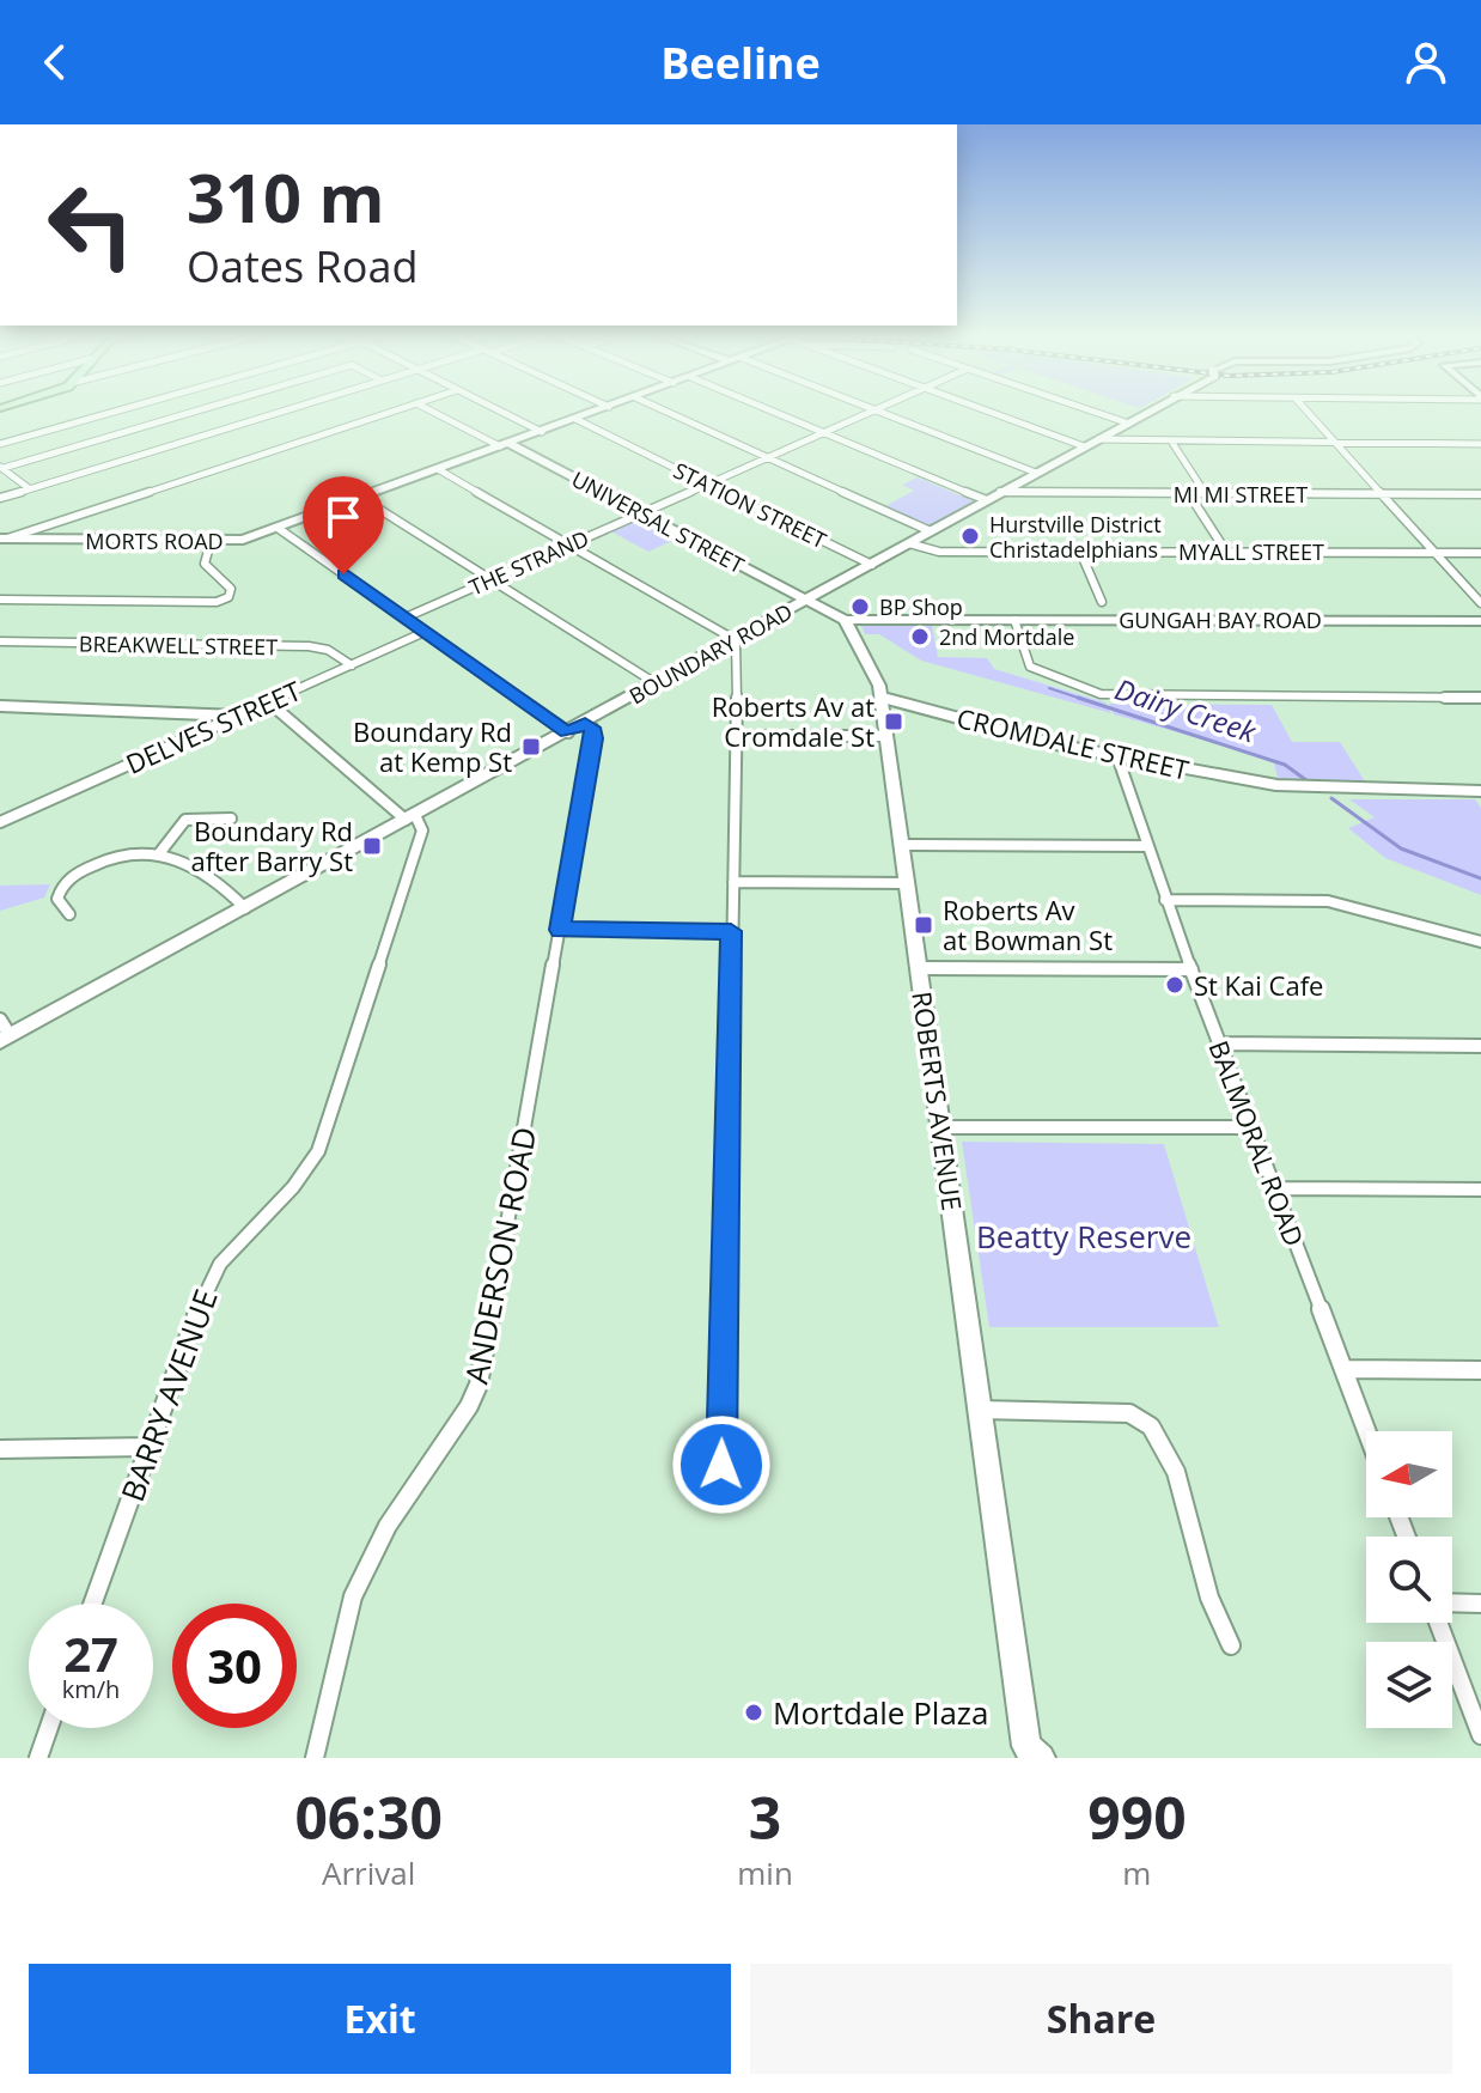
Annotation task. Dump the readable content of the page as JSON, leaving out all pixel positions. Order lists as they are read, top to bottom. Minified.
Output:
{"streets":{"street":["MI MI STREET","STATION STREET","UNIVERSAL STREET","MORTS ROAD","MYALL STREET","THE STRAND","GUNGAH BAY ROAD","BREAKWELL STREET","BOUNDARY ROAD","DELVES STREET","CROMDALE STREET","ROBERTS AVENUE","BALMORAL ROAD","ANDERSON ROAD","BARRY AVENUE"]},"crossings":[["MI MI STREET","BOUNDARY ROAD"],["STATION STREET","MORTS ROAD"],["STATION STREET","THE STRAND"],["STATION STREET","BOUNDARY ROAD"],["UNIVERSAL STREET","MORTS ROAD"],["UNIVERSAL STREET","THE STRAND"],["UNIVERSAL STREET","BOUNDARY ROAD"],["MYALL STREET","BOUNDARY ROAD"],["GUNGAH BAY ROAD","ROBERTS AVENUE"],["BREAKWELL STREET","DELVES STREET"],["BOUNDARY ROAD","ANDERSON ROAD"],["BOUNDARY ROAD","BARRY AVENUE"],["CROMDALE STREET","ROBERTS AVENUE"],["CROMDALE STREET","BALMORAL ROAD"]],"water":["Dairy Creek"],"parks":["Beatty Reserve"],"places":{"other":["Hurstville District Christadelphians","BP Shop","2nd Mortdale","St Kai Cafe","Mortdale Plaza"],"transit":["Roberts Av at Cromdale St","Boundary Rd at Kemp St","Boundary Rd after Barry St","Roberts Av at Bowman St"]},"north":"left","page":{"header":"Beeline","turn":["310 m","Oates Road"],"speed":"27 km/h","limit":"30","eta":["06:30","Arrival","3","min","990","m"],"buttons":["Exit","Share"]}}
